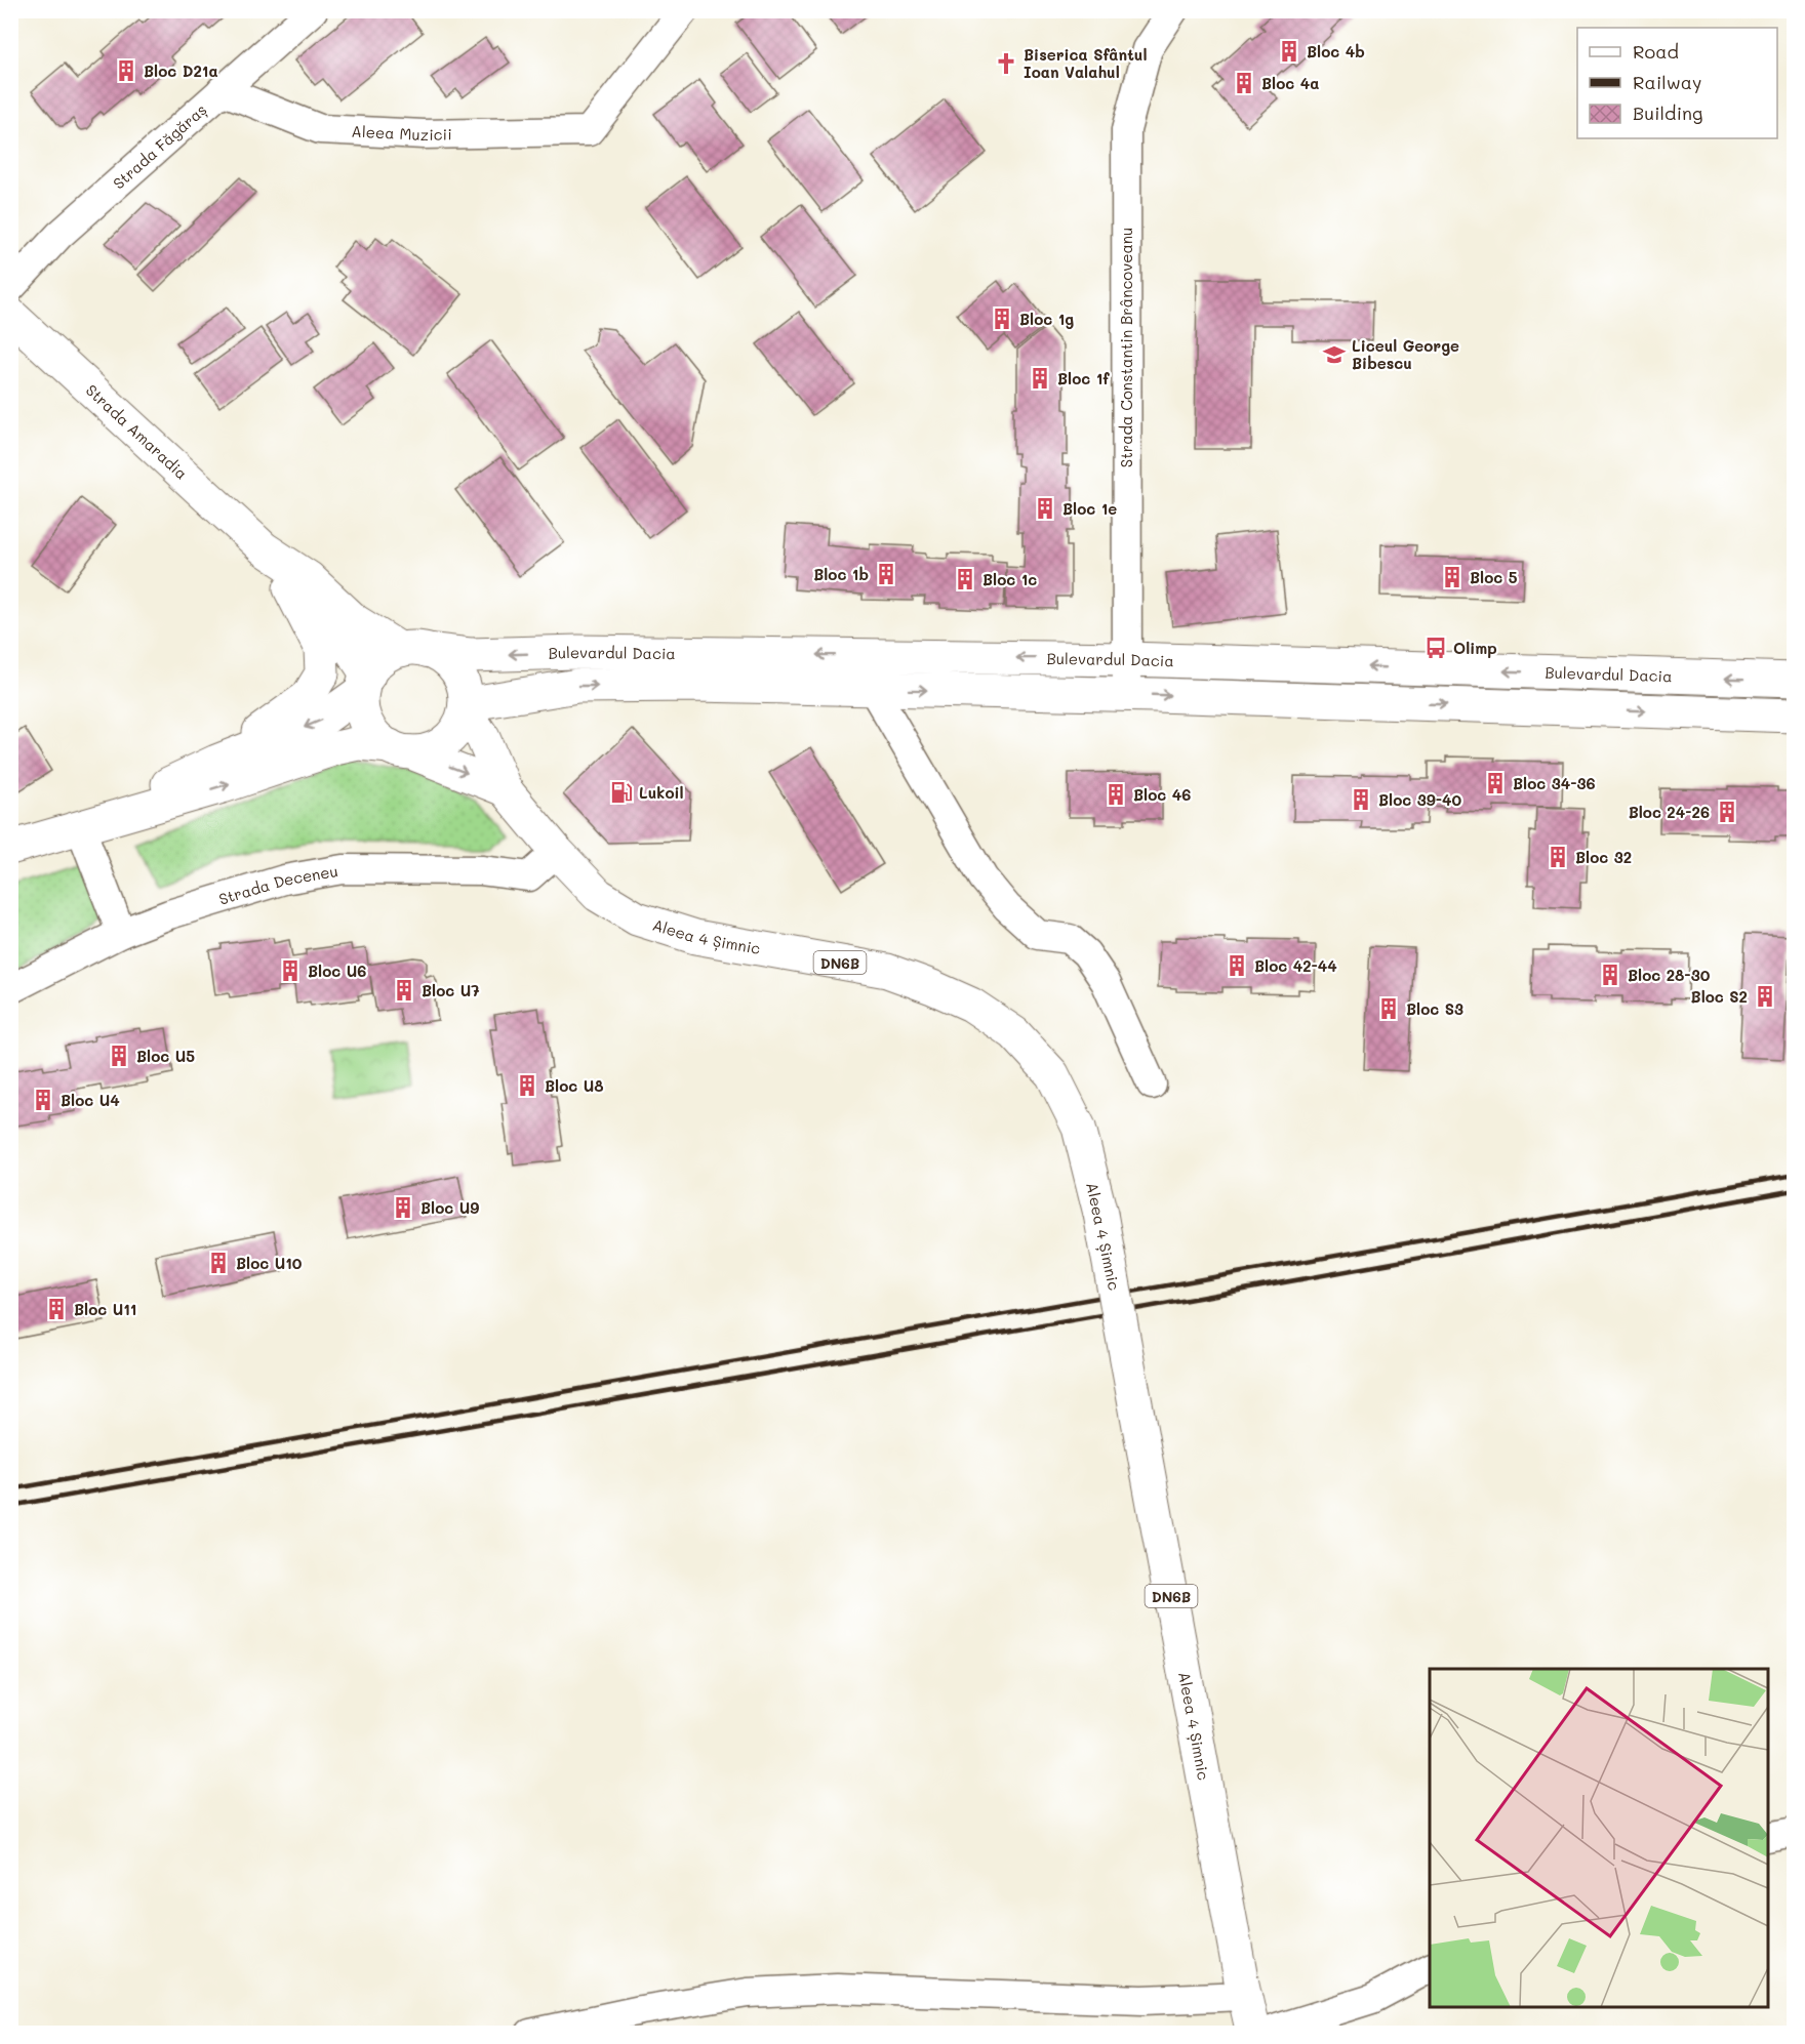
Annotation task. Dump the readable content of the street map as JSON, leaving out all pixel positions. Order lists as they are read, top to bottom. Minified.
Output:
{"streets":{"main road":["Strada Amaradia","Bulevardul Dacia","Aleea 4 Șimnic","DN6B"],"street":["Aleea Muzicii","Strada Făgăraș","Strada Constantin Brâncoveanu","Strada Deceneu"]},"crossings":[["Aleea Muzicii","Strada Făgăraș"],["Strada Constantin Brâncoveanu","Bulevardul Dacia"],["Strada Amaradia","Bulevardul Dacia"],["Strada Amaradia","Aleea 4 Șimnic"],["Bulevardul Dacia","Aleea 4 Șimnic"],["Strada Deceneu","Aleea 4 Șimnic"]],"places":{"building":["Bloc 4b","Bloc D21a","Bloc 4a","Bloc 1g","Bloc 1f","Bloc 1e","Bloc 1b","Bloc 5","Bloc 1c","Bloc 34-36","Bloc 46","Bloc 39-40","Bloc 24-26","Bloc 32","Bloc 42-44","Bloc U6","Bloc 28-30","Bloc U7","Bloc S2","Bloc S3","Bloc U5","Bloc U8","Bloc U4","Bloc U9","Bloc U10","Bloc U11"],"church":["Biserica Sfântul Ioan Valahul"],"school or university":["Liceul George Bibescu"],"bus stop":["Olimp"],"fuel station":["Lukoil"]},"legend":["Road","Railway","Building"]}
